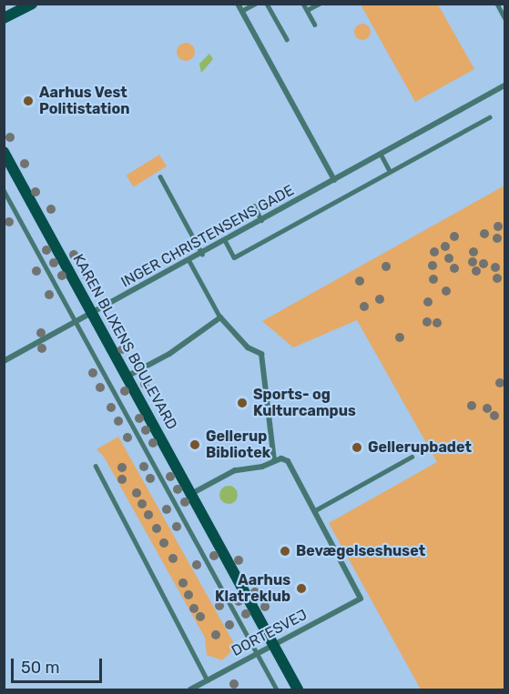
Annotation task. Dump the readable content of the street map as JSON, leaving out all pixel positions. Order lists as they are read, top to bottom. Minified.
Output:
{"streets":{"street":["INGER CHRISTENSENS GADE","KAREN BLIXENS BOULEVARD","DORTESVEJ"]},"crossings":[["INGER CHRISTENSENS GADE","KAREN BLIXENS BOULEVARD"],["KAREN BLIXENS BOULEVARD","DORTESVEJ"]],"places":["Aarhus Vest Politistation","Sports- og Kulturcampus","Gellerup Bibliotek","Gellerupbadet","Bevægelseshuset","Aarhus Klatreklub"],"scale_bar":"50 m"}
